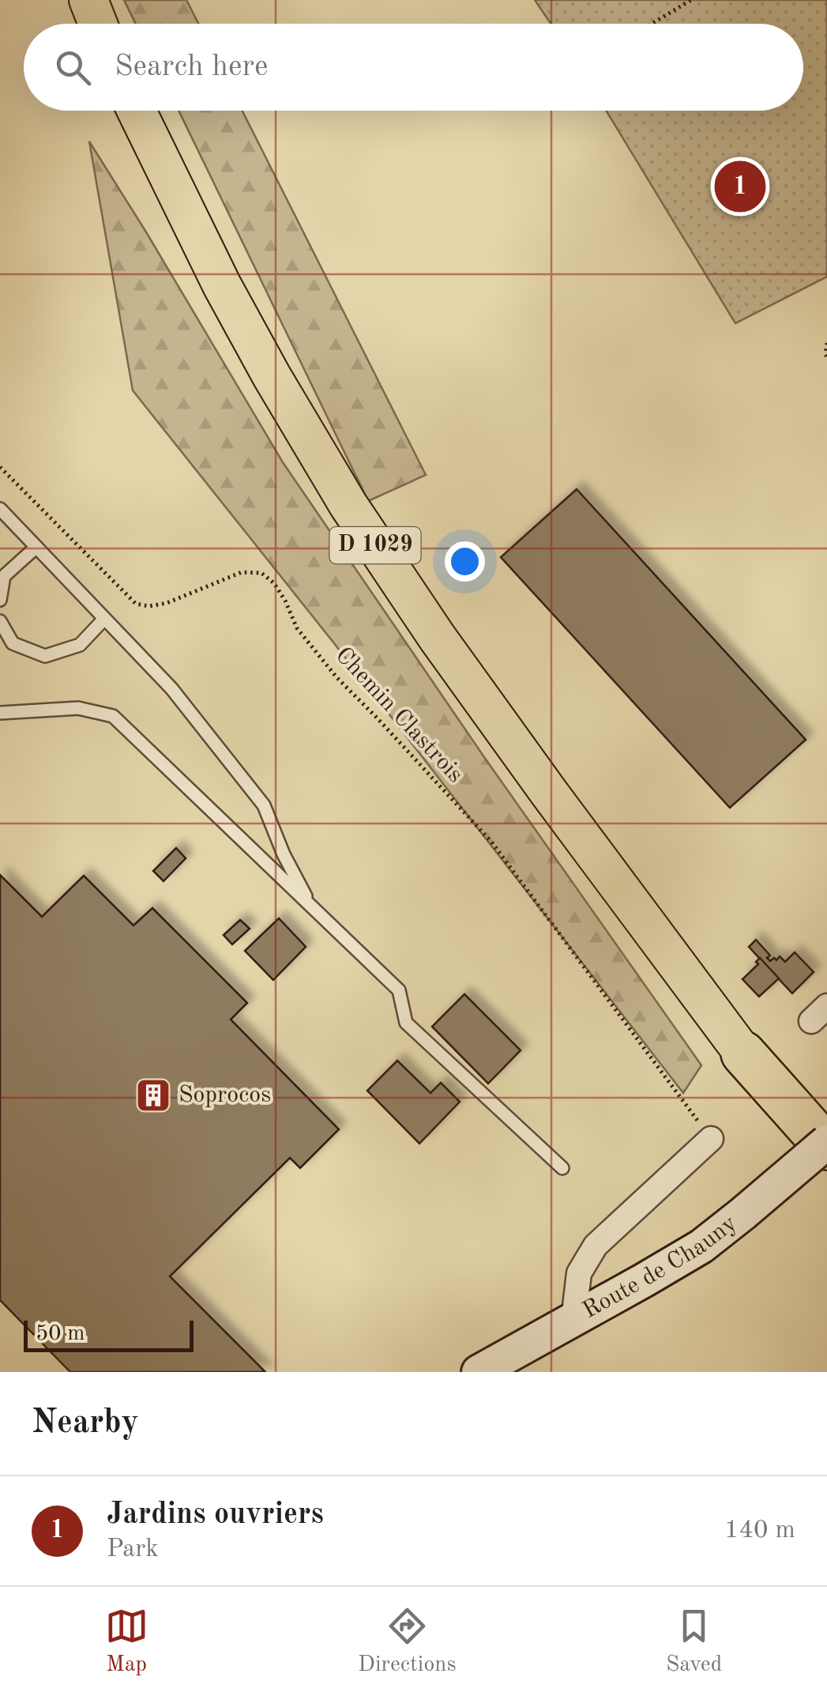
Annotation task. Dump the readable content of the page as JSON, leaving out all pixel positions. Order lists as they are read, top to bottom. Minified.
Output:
{"streets":{"main road":["D 1029"],"street":["Route de Chauny"],"path":["Chemin Clastrois"]},"places":{"building":["Soprocos"]},"scale_bar":"50 m","page":{"search":"Search here","pins":"1","scale":"50 m","heading":"Nearby","list":[{"mark":"1","name":"Jardins ouvriers","note":"Park","value":"140 m"}],"nav":["Map","Directions","Saved"]}}
